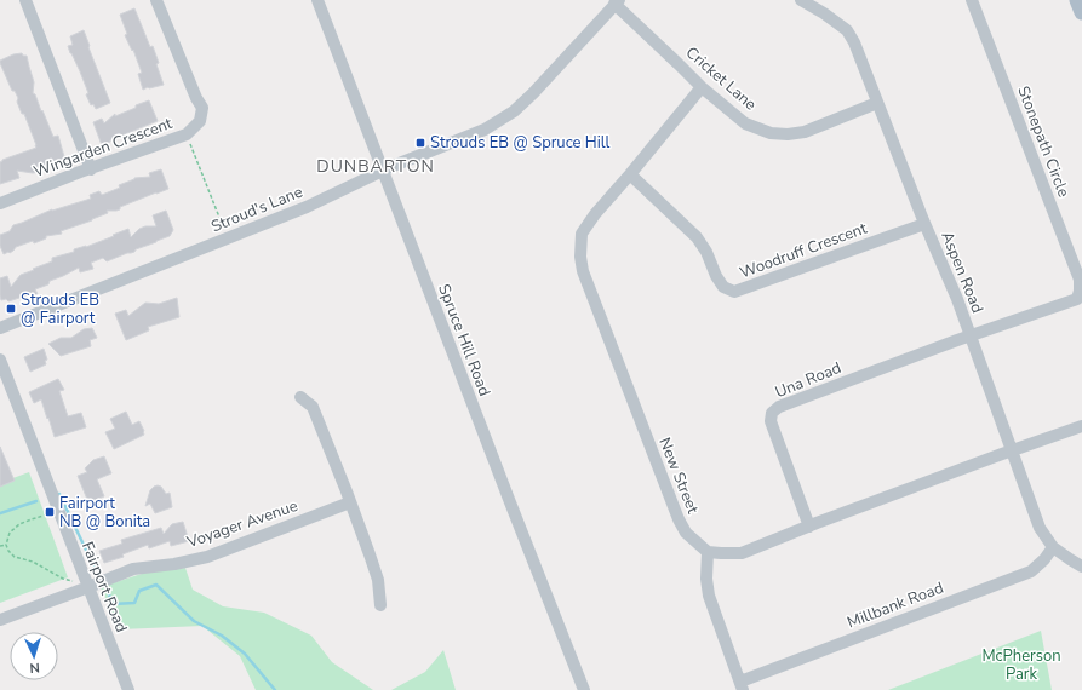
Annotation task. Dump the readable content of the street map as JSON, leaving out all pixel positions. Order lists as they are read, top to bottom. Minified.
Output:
{"streets":{"street":["Cricket Lane","Stonepath Circle","Wingarden Crescent","Stroud's Lane","Woodruff Crescent","Aspen Road","Spruce Hill Road","Una Road","New Street","Voyager Avenue","Fairport Road","Millbank Road"]},"crossings":[["Cricket Lane","Stroud's Lane"],["Cricket Lane","Aspen Road"],["Cricket Lane","New Street"],["Stonepath Circle","Aspen Road"],["Stonepath Circle","Una Road"],["Stroud's Lane","Spruce Hill Road"],["Woodruff Crescent","Aspen Road"],["Woodruff Crescent","New Street"],["Aspen Road","Una Road"],["Aspen Road","Millbank Road"],["Voyager Avenue","Fairport Road"]],"districts":["DUNBARTON"],"parks":["McPherson Park"],"places":{"transit":["Strouds EB @ Spruce Hill","Strouds EB @ Fairport","Fairport NB @ Bonita"]},"north":"bottom"}
